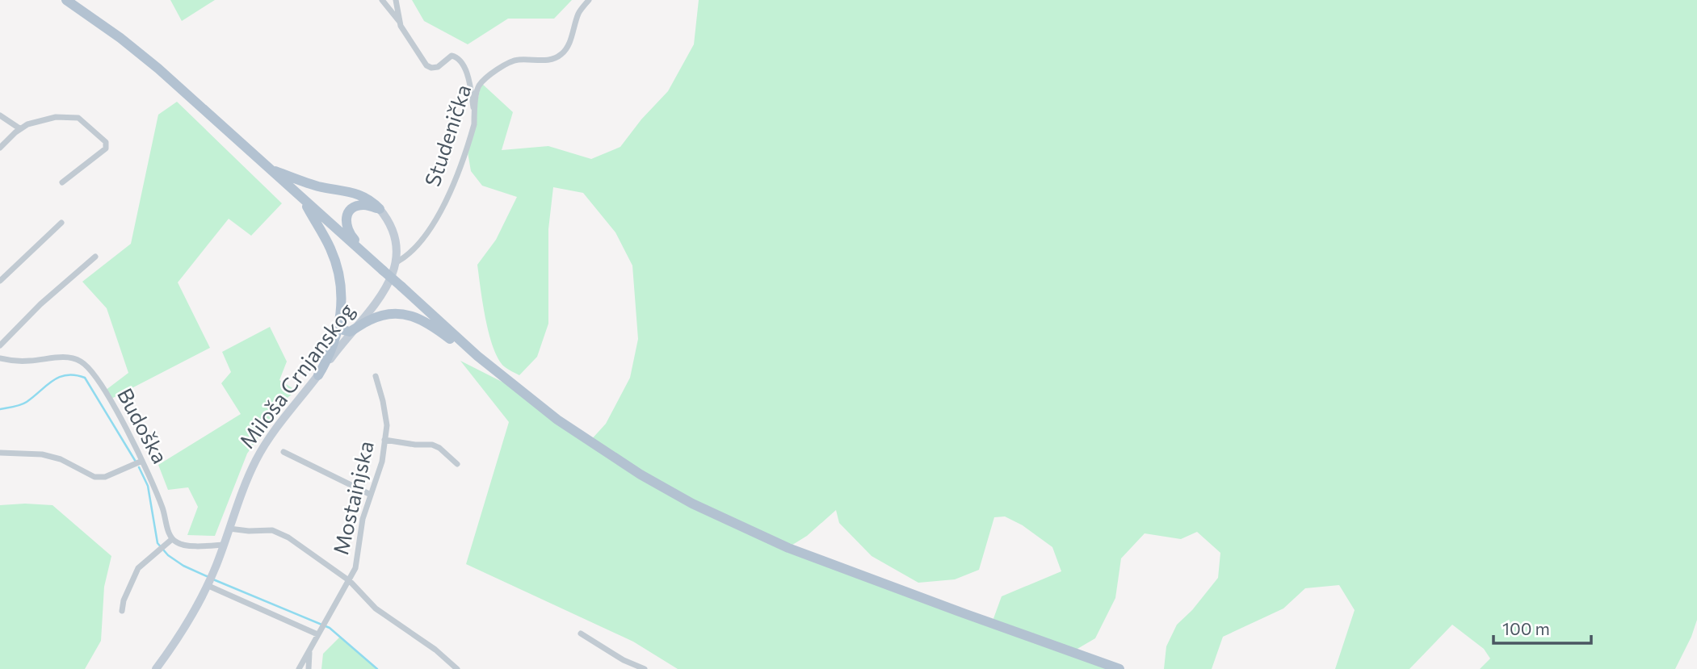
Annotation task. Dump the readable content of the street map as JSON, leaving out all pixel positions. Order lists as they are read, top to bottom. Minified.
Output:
{"streets":{"main road":["Miloša Crnjanskog"],"street":["Studenička","Budoška","Mostainjska"]},"crossings":[["Studenička","Miloša Crnjanskog"]],"scale_bar":"100 m"}
